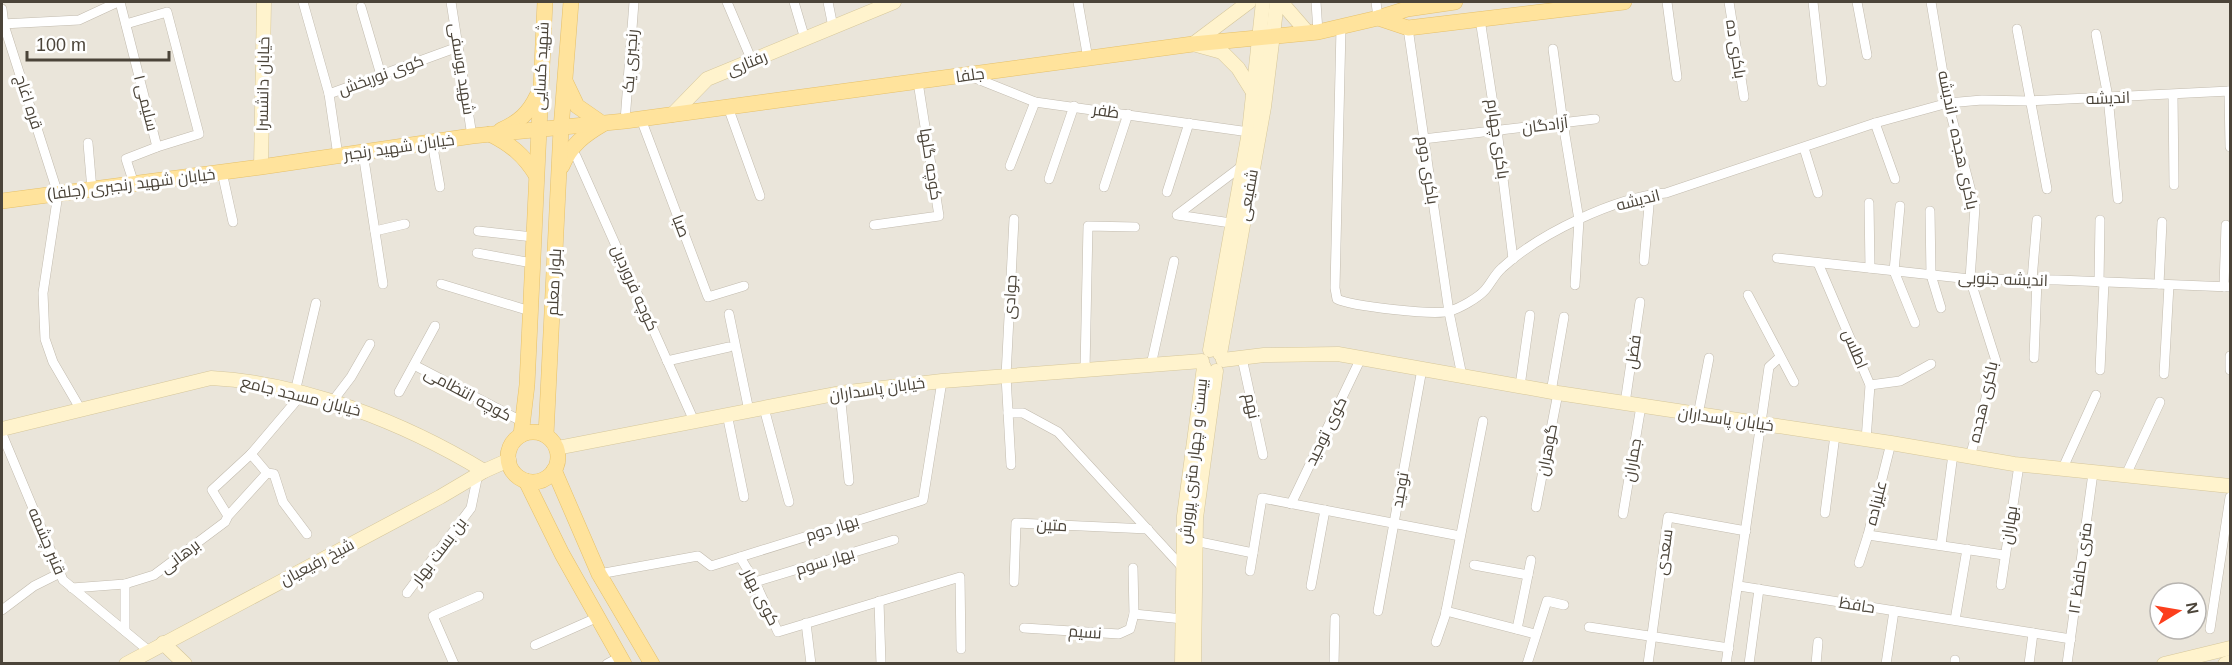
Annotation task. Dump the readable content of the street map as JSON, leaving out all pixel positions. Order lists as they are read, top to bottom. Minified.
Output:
{"streets":{"main road":["شهید کسایی","جلفا","خیابان شهید رنجبر","خیابان شهید رنجبری (جلفا)","بلوار معلم"],"street":["باکری ده","رنجبری یک","رفتاری","شهید یوسفی","کوی نوربخش","خیابان دانشسرا","اندیشه","قره اغاج","سلیمی ۱","ظفر","آزادگان","باکری چهارم","باکری هجده - اندیشه","کوچه گلها","باکری دوم","شفیعی","صبا","اندیشه جنوبی","کوچه فروردین","جوادی","اطلس","فضل","خیابان پاسداران","کوچه انتظامی","خیابان مسجد جامع","باکری هجده","نهم","کوی توحید","گوهران","جماران","بیست و چهار متری پرورش","توحید","علیزاده","متین","بهاران","بهار دوم","قنبر چشمه","بن بست بهار","سعدی","برهانی","بهار سوم","شیخ رفیعیان","۱۲ متری حافظ","کوی بهار","حافظ","نسیم"]},"crossings":[["رنجبری یک","جلفا"],["رنجبری یک","صبا"],["رفتاری","جلفا"],["شهید کسایی","جلفا"],["شهید کسایی","خیابان شهید رنجبر"],["شهید کسایی","بلوار معلم"],["شهید یوسفی","کوی نوربخش"],["شهید یوسفی","خیابان شهید رنجبر"],["کوی نوربخش","خیابان شهید رنجبر"],["جلفا","ظفر"],["جلفا","خیابان شهید رنجبر"],["جلفا","کوچه گلها"],["جلفا","شفیعی"],["جلفا","صبا"],["جلفا","بلوار معلم"],["خیابان دانشسرا","خیابان شهید رنجبر"],["خیابان دانشسرا","خیابان شهید رنجبری (جلفا)"],["اندیشه","باکری چهارم"],["اندیشه","باکری هجده - اندیشه"],["اندیشه","باکری دوم"],["قره اغاج","خیابان شهید رنجبری (جلفا)"],["ظفر","شفیعی"],["آزادگان","باکری چهارم"],["آزادگان","باکری دوم"],["باکری هجده - اندیشه","اندیشه جنوبی"],["باکری هجده - اندیشه","باکری هجده"],["خیابان شهید رنجبر","خیابان شهید رنجبری (جلفا)"],["خیابان شهید رنجبر","بلوار معلم"],["باکری دوم","خیابان پاسداران"],["شفیعی","خیابان پاسداران"],["شفیعی","بیست و چهار متری پرورش"],["اندیشه جنوبی","اطلس"],["اندیشه جنوبی","باکری هجده"],["بلوار معلم","خیابان پاسداران"],["بلوار معلم","کوچه انتظامی"],["بلوار معلم","شیخ رفیعیان"],["کوچه فروردین","خیابان پاسداران"],["جوادی","خیابان پاسداران"],["اطلس","خیابان پاسداران"],["فضل","خیابان پاسداران"],["خیابان پاسداران","کوچه انتظامی"],["خیابان پاسداران","باکری هجده"],["خیابان پاسداران","نهم"],["خیابان پاسداران","کوی توحید"],["خیابان پاسداران","گوهران"],["خیابان پاسداران","جماران"],["خیابان پاسداران","بیست و چهار متری پرورش"],["خیابان پاسداران","توحید"],["خیابان پاسداران","علیزاده"],["خیابان پاسداران","بهاران"],["خیابان پاسداران","بهار دوم"],["خیابان پاسداران","شیخ رفیعیان"],["خیابان پاسداران","۱۲ متری حافظ"],["کوچه انتظامی","شیخ رفیعیان"],["خیابان مسجد جامع","بن بست بهار"],["خیابان مسجد جامع","شیخ رفیعیان"],["بهار دوم","کوی بهار"],["قنبر چشمه","برهانی"],["قنبر چشمه","شیخ رفیعیان"],["بن بست بهار","شیخ رفیعیان"],["بهار سوم","کوی بهار"],["۱۲ متری حافظ","حافظ"]],"scale_bar":"100 m","north":"right"}
